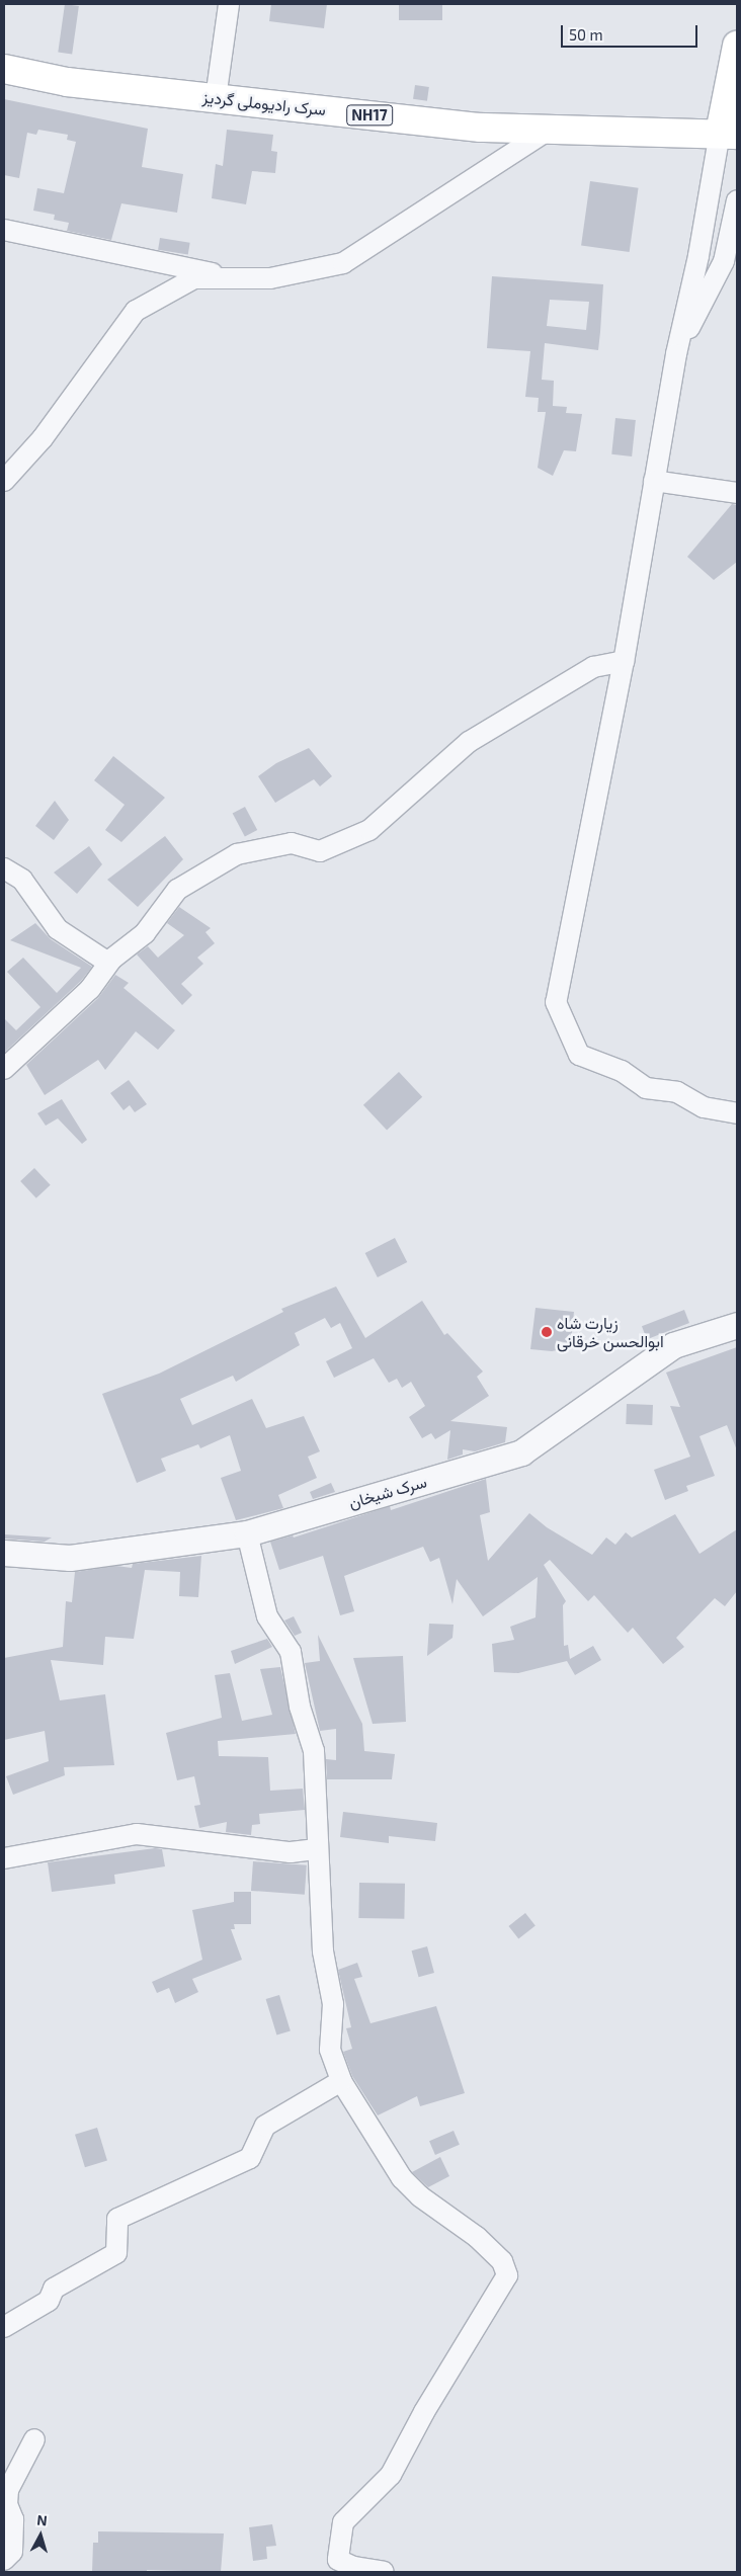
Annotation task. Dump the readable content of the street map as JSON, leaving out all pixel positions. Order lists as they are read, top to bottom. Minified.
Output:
{"streets":{"highway":["سرک رادیوملی گردیز","NH17"],"street":["سرک شیخان"]},"places":["زیارت شاه ابوالحسن خرقانی"],"scale_bar":"50 m","north":"top"}
